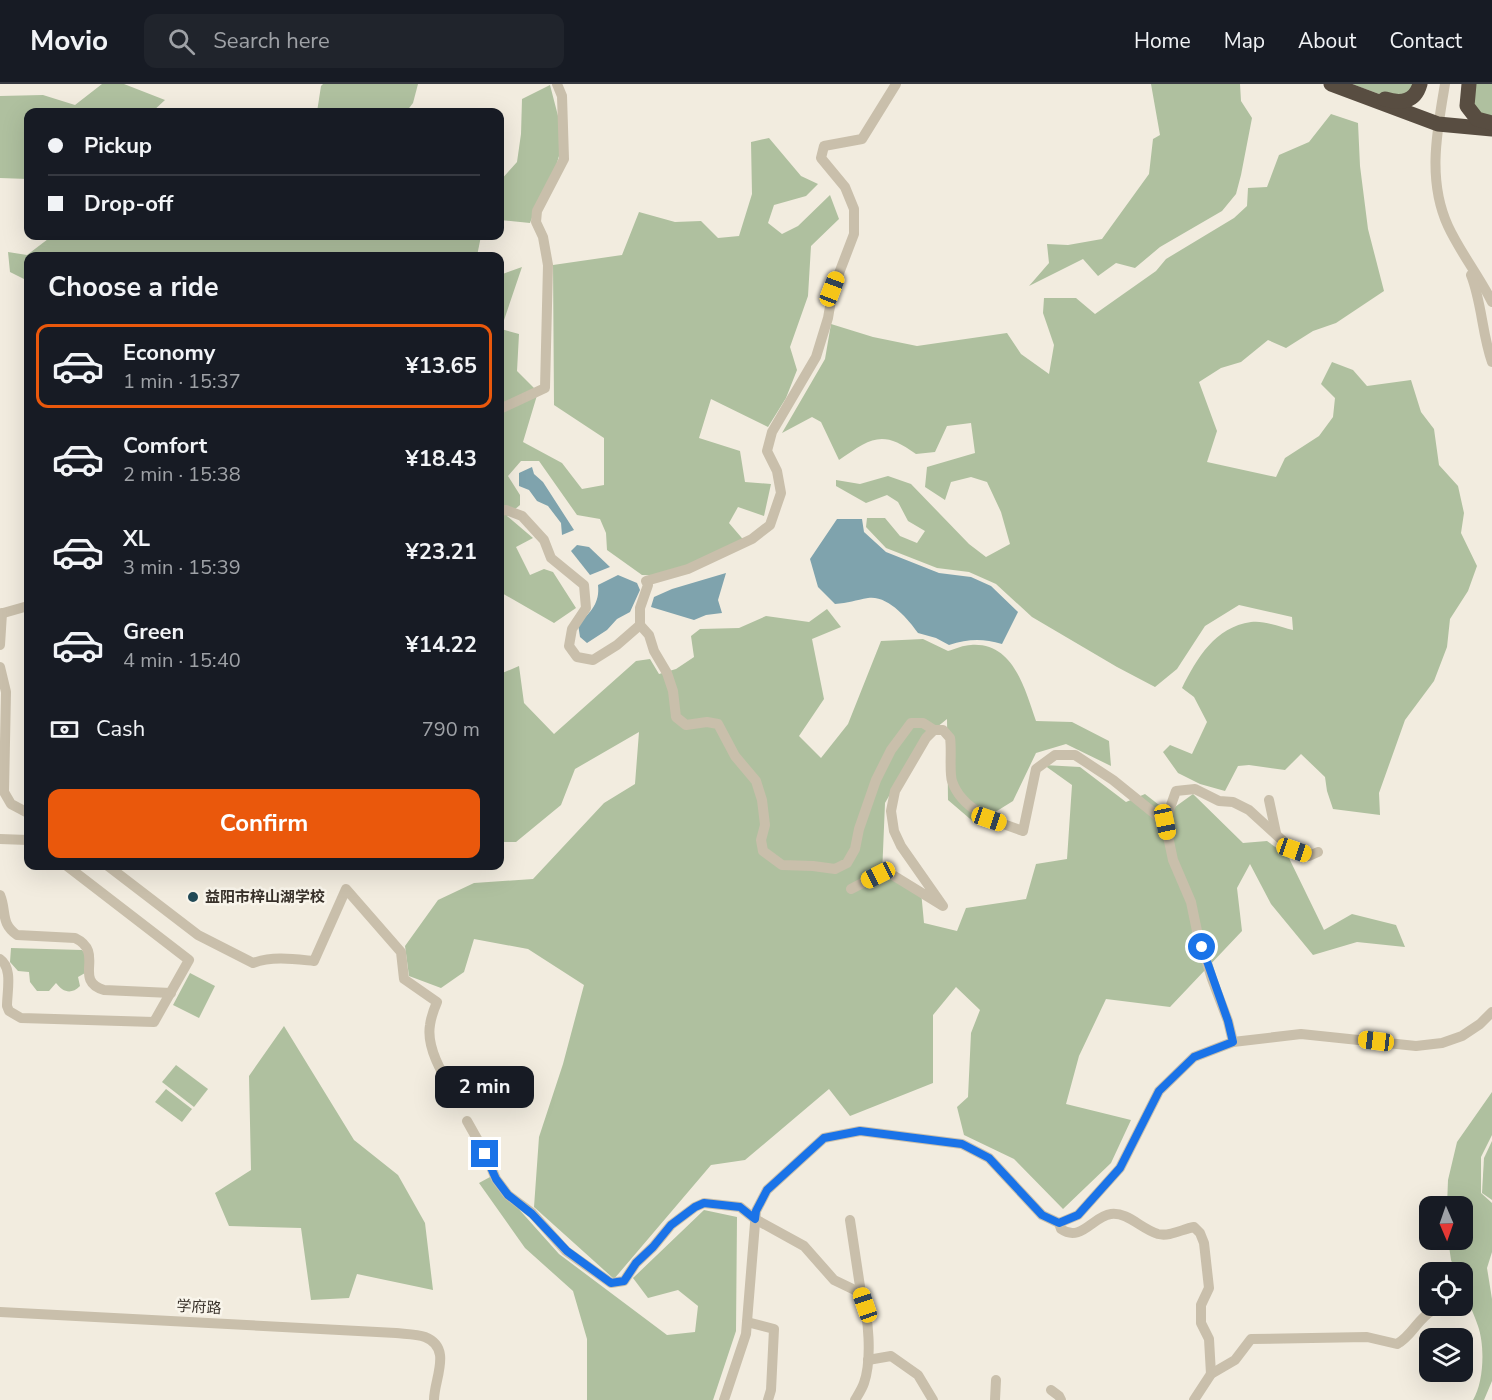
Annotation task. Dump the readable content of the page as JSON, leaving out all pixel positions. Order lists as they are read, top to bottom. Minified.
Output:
{"streets":{"street":["学府路"]},"places":["益阳市梓山湖学校"],"north":"bottom","page":{"header":"Movio","search":"Search here","nav":["Home","Map","About","Contact"],"banner":["Pickup","Drop-off"],"heading":"Choose a ride","list":[{"name":"Economy","note":"1 min · 15:37","value":"¥13.65"},{"name":"Comfort","note":"2 min · 15:38","value":"¥18.43"},{"name":"XL","note":"3 min · 15:39","value":"¥23.21"},{"name":"Green","note":"4 min · 15:40","value":"¥14.22"}],"pay":["Cash","790 m"],"buttons":"Confirm","bubble":"2 min"}}
